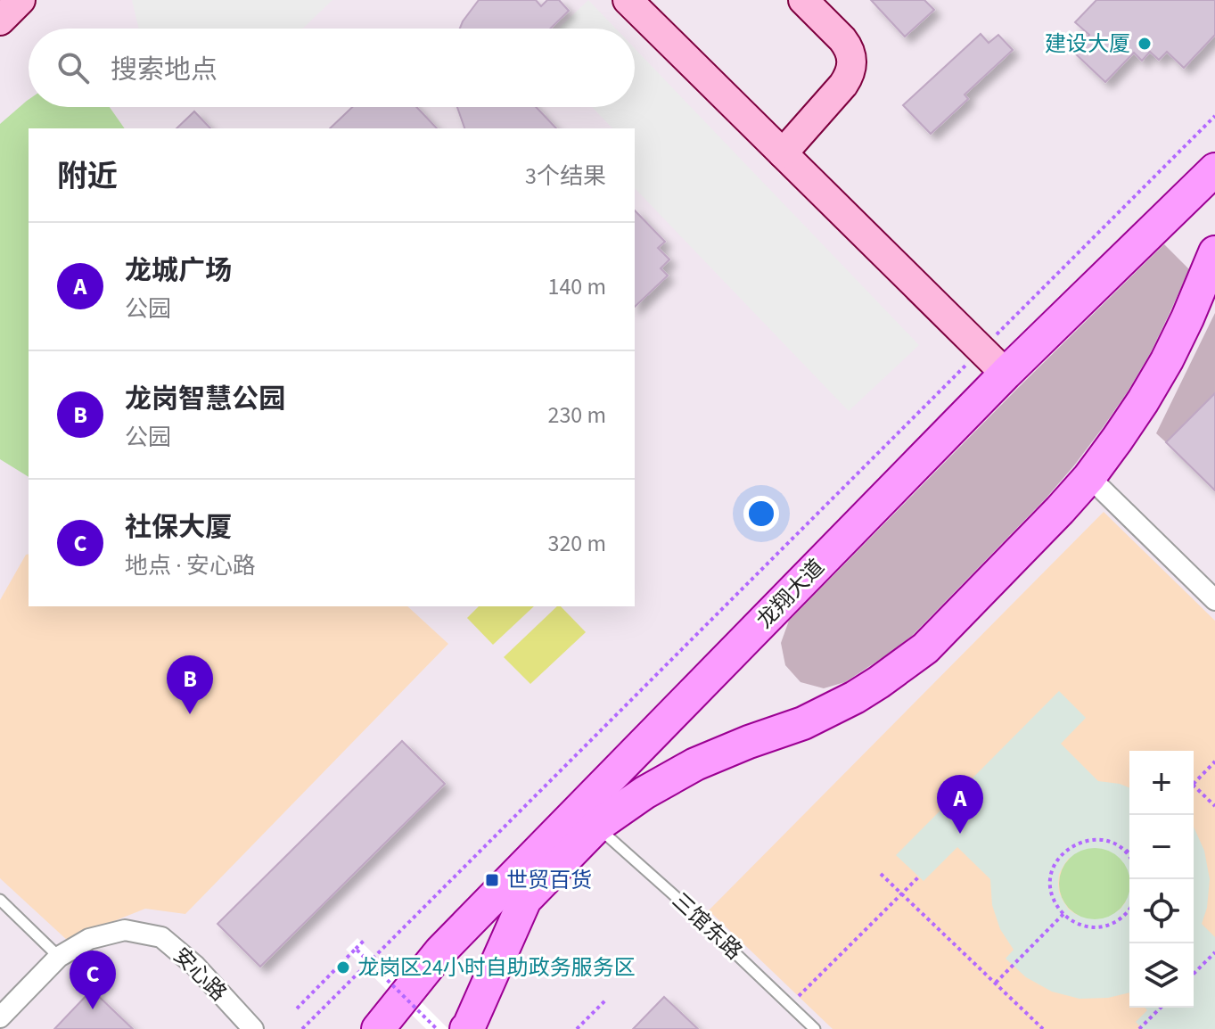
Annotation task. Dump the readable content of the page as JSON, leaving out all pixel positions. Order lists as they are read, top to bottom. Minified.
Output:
{"streets":{"main road":["龙翔大道"],"street":["安心路"],"lane":["三馆东路"]},"places":{"other":["建设大厦","龙岗区24小时自助政务服务区"],"transit":["世贸百货"]},"page":{"search":"搜索地点","heading":["附近","3个结果"],"list":[{"mark":"A","name":"龙城广场","note":"公园","value":"140 m"},{"mark":"B","name":"龙岗智慧公园","note":"公园","value":"230 m"},{"mark":"C","name":"社保大厦","note":"地点 · 安心路","value":"320 m"}],"pins":["B","A","C"],"map_buttons":["+","−"]}}
